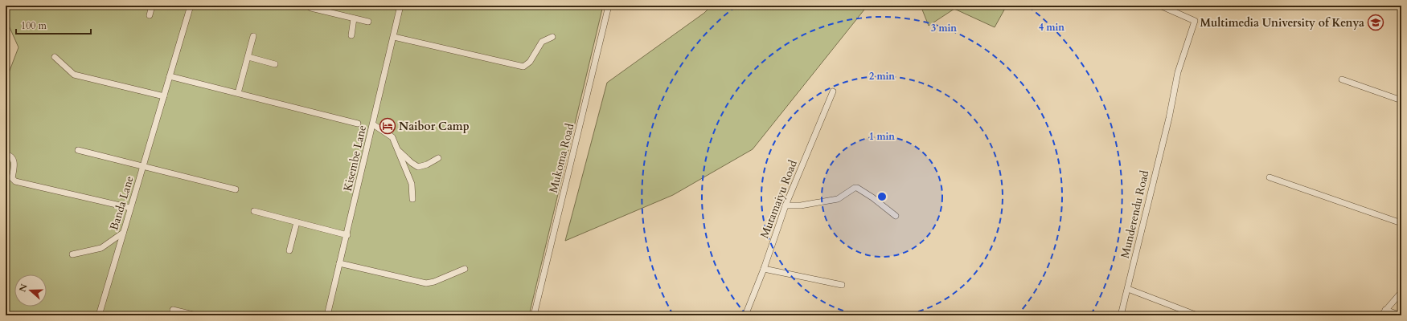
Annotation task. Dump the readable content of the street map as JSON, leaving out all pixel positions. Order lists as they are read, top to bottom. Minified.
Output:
{"streets":{"street":["Kisembe Lane","Mukoma Road","Mutamaiyu Road","Banda Lane","Munderendu Road"]},"places":{"school or university":["Multimedia University of Kenya"],"hotel":["Naibor Camp"]},"scale_bar":"100 m","north":"left","rings":["4 min","3 min","2 min","1 min"]}
